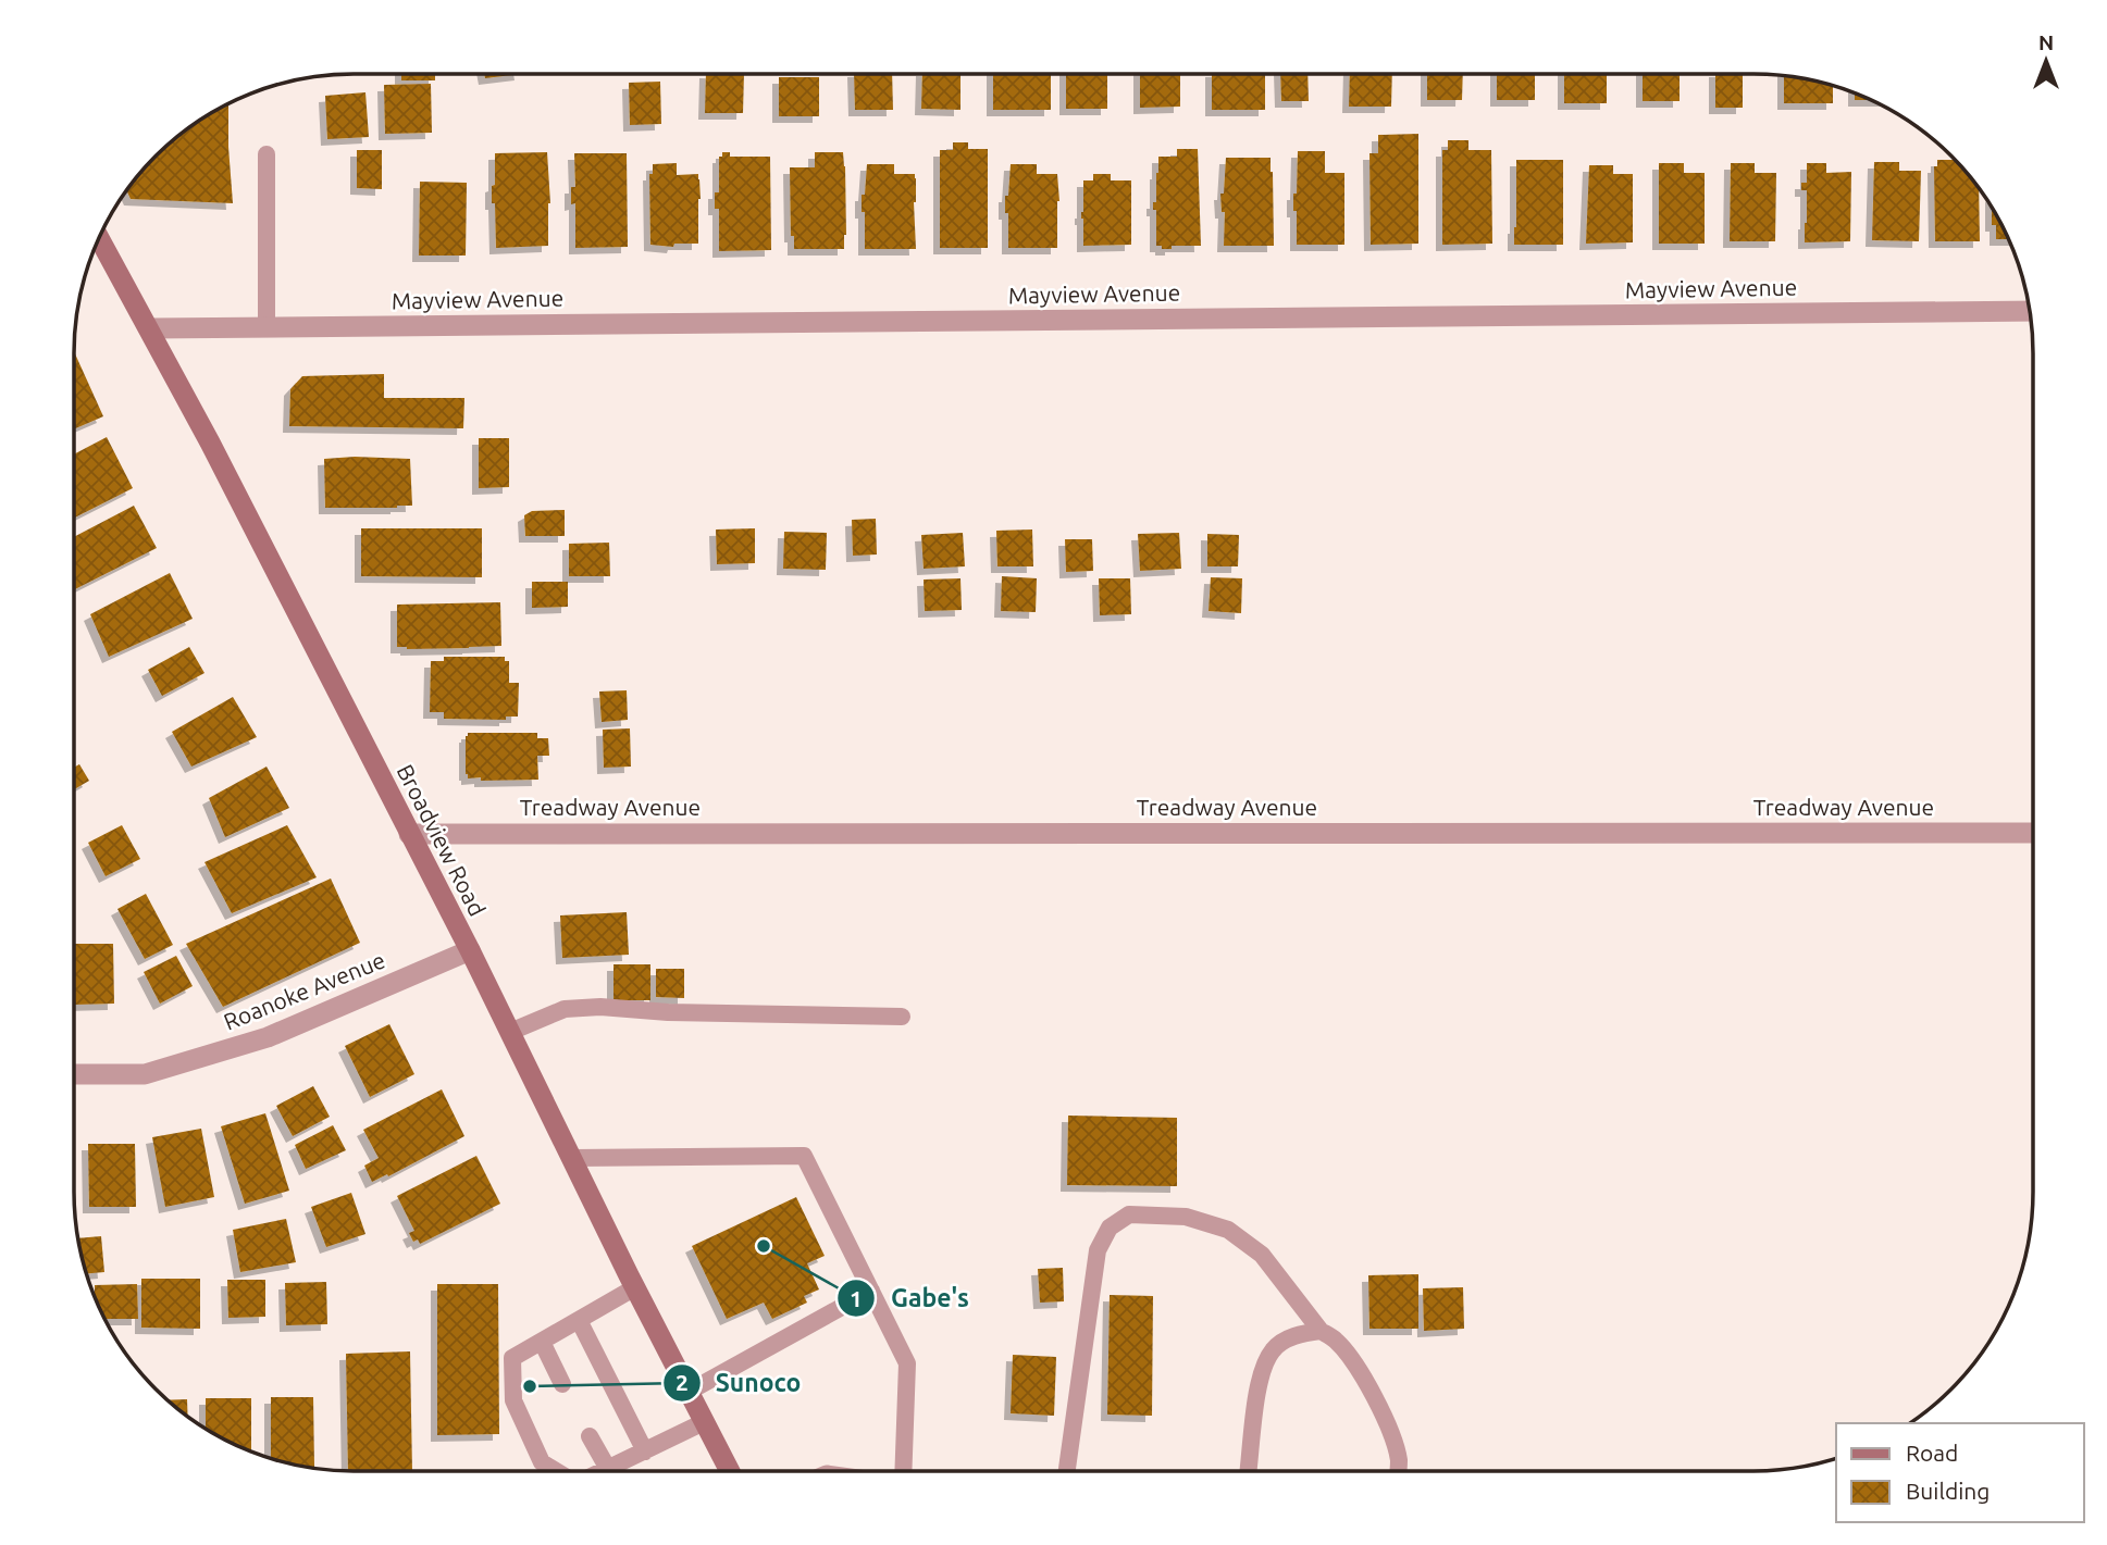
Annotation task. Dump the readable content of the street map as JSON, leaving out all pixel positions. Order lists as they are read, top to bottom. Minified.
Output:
{"streets":{"main road":["Broadview Road"],"street":["Mayview Avenue","Treadway Avenue","Roanoke Avenue"]},"crossings":[["Mayview Avenue","Broadview Road"],["Treadway Avenue","Broadview Road"],["Broadview Road","Roanoke Avenue"]],"places":["Gabe's","Sunoco"],"legend":["Road","Building"],"north":"top"}
